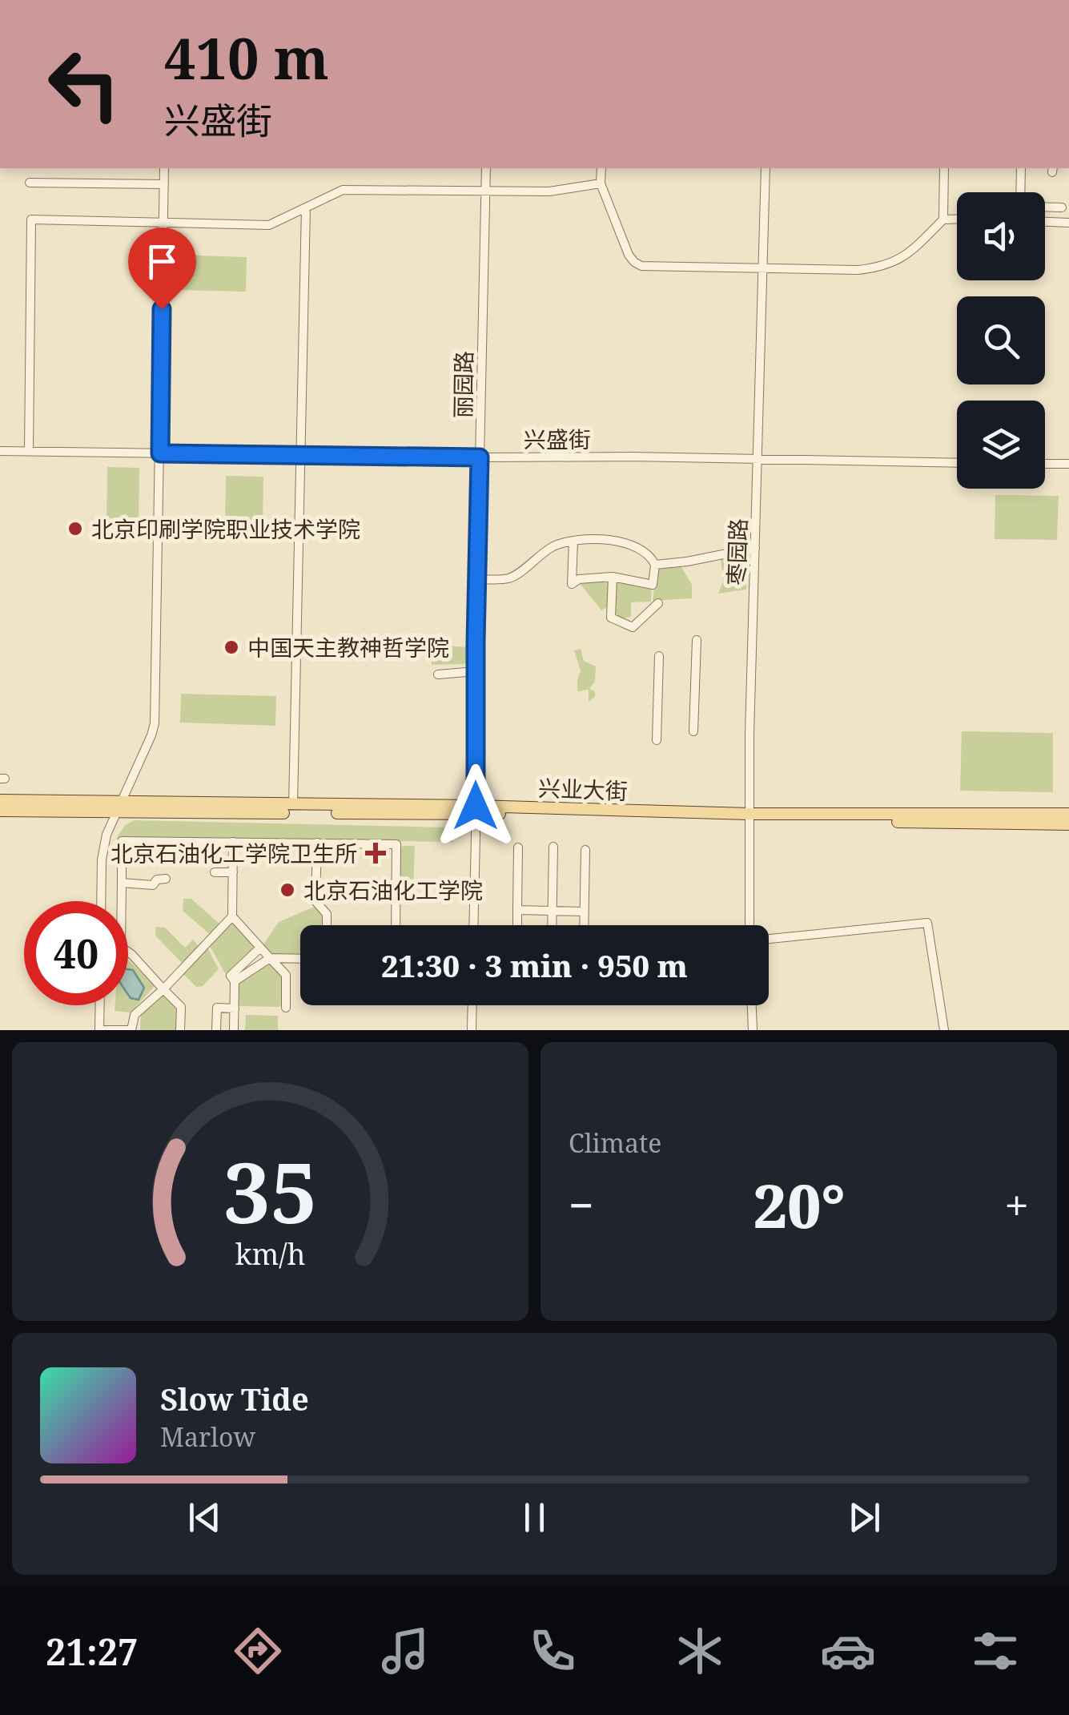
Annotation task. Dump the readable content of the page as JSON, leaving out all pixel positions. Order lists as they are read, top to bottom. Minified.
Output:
{"streets":{"main road":["兴业大街"],"street":["丽园路","兴盛街","枣园路"]},"crossings":[["丽园路","兴盛街"],["丽园路","兴业大街"],["兴盛街","枣园路"],["枣园路","兴业大街"]],"places":{"other":["北京印刷学院职业技术学院","中国天主教神哲学院","北京石油化工学院"],"health":["北京石油化工学院卫生所"]},"page":{"turn":["410 m","兴盛街"],"limit":"40","trip":"21:30 · 3 min · 950 m","tile":"Climate","heat":["−","20°","+"],"song":["Slow Tide","Marlow"],"tabs":"21:27","gauge":["35","km/h"]}}
